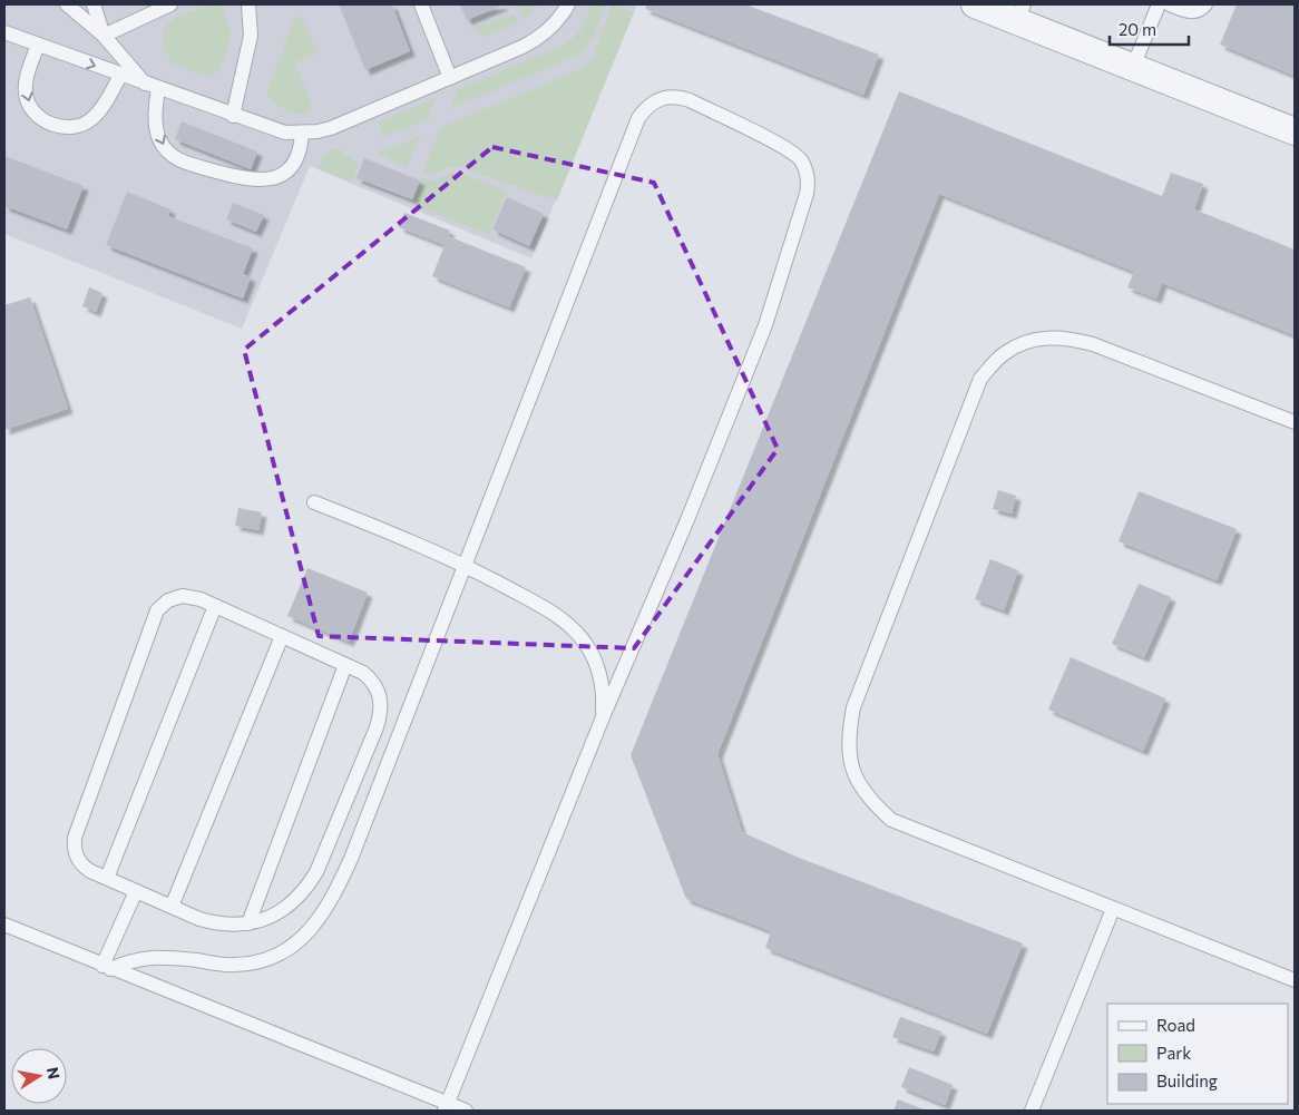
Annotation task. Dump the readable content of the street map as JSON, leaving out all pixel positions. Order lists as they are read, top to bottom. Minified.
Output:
{"legend":["Road","Park","Building"],"scale_bar":"20 m","north":"right"}
